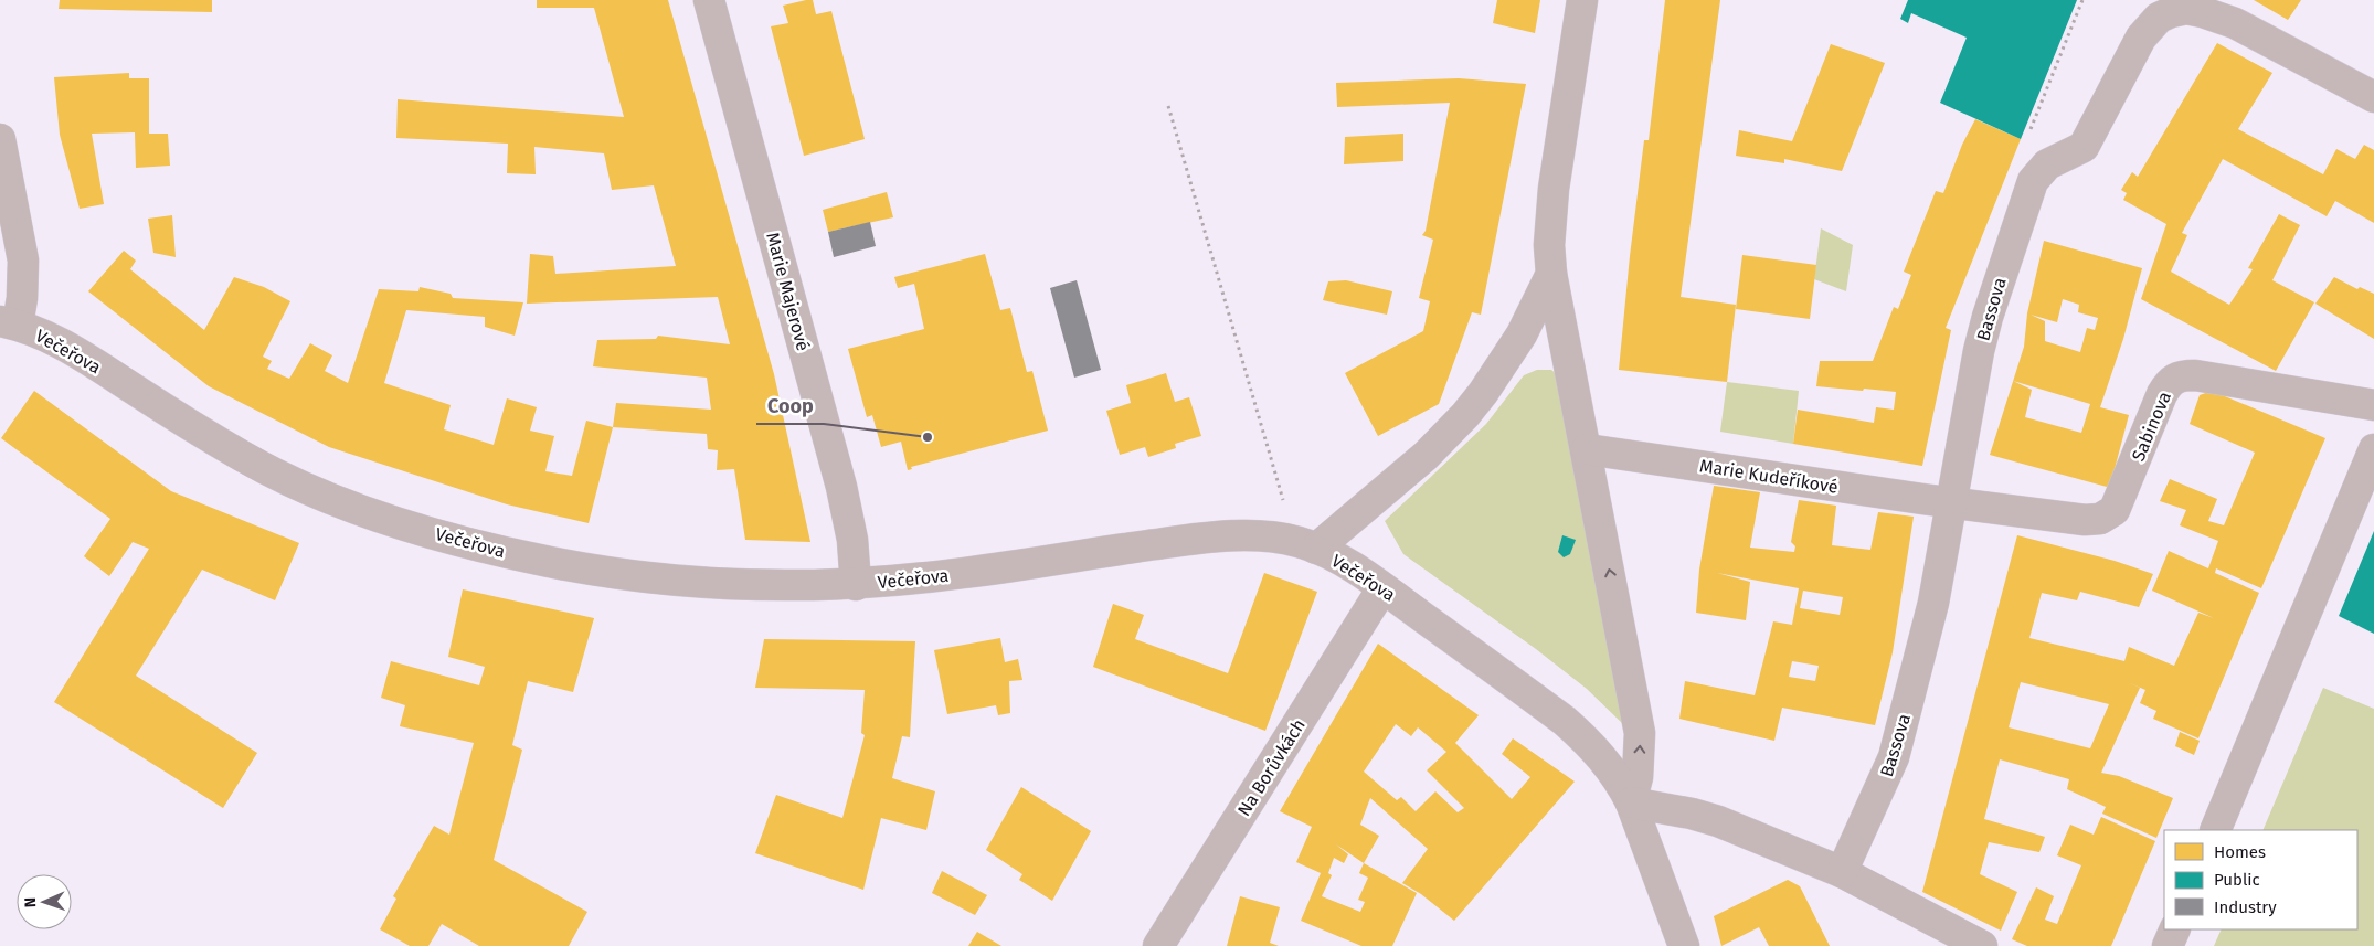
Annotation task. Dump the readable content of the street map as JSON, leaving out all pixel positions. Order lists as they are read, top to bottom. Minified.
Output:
{"streets":{"street":["Marie Majerové","Bassova","Večeřova","Sabinova","Marie Kudeříkové","Na Borůvkách"]},"crossings":[["Marie Majerové","Večeřova"],["Bassova","Sabinova"],["Bassova","Marie Kudeříkové"],["Večeřova","Na Borůvkách"],["Sabinova","Marie Kudeříkové"]],"places":["Coop"],"legend":["Homes","Public","Industry"],"north":"left"}
